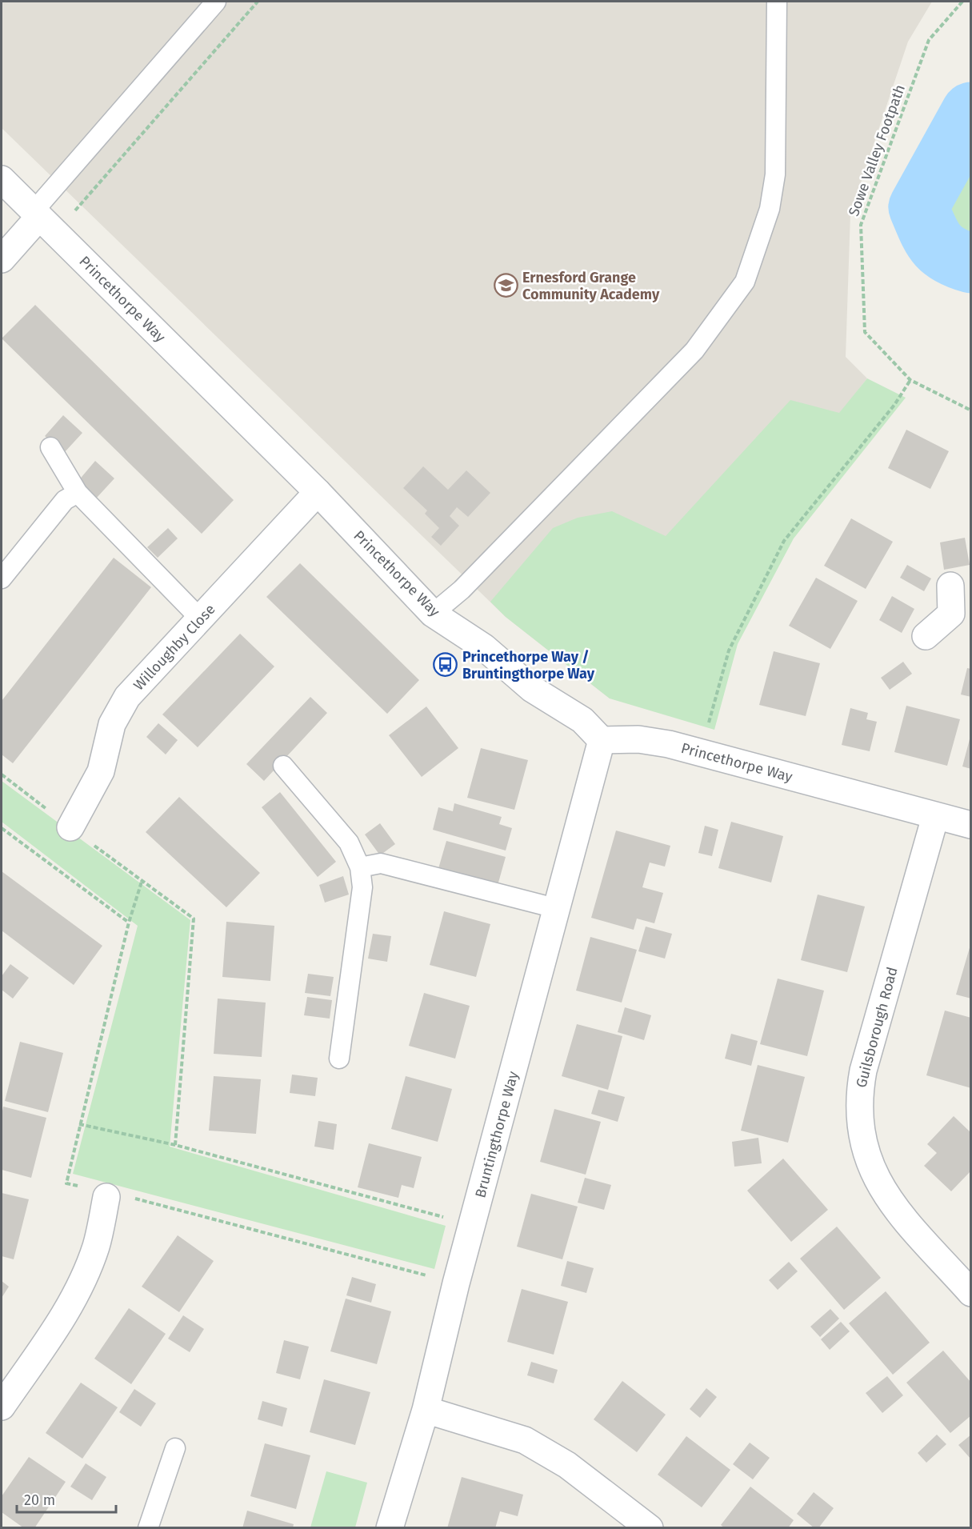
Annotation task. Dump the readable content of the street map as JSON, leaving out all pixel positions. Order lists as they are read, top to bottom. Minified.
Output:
{"streets":{"street":["Princethorpe Way","Willoughby Close","Guilsborough Road","Bruntingthorpe Way"],"path":["Sowe Valley Footpath"]},"crossings":[["Princethorpe Way","Willoughby Close"],["Princethorpe Way","Guilsborough Road"],["Princethorpe Way","Bruntingthorpe Way"]],"places":{"school or university":["Ernesford Grange Community Academy"],"bus stop":["Princethorpe Way / Bruntingthorpe Way"]},"scale_bar":"20 m"}
